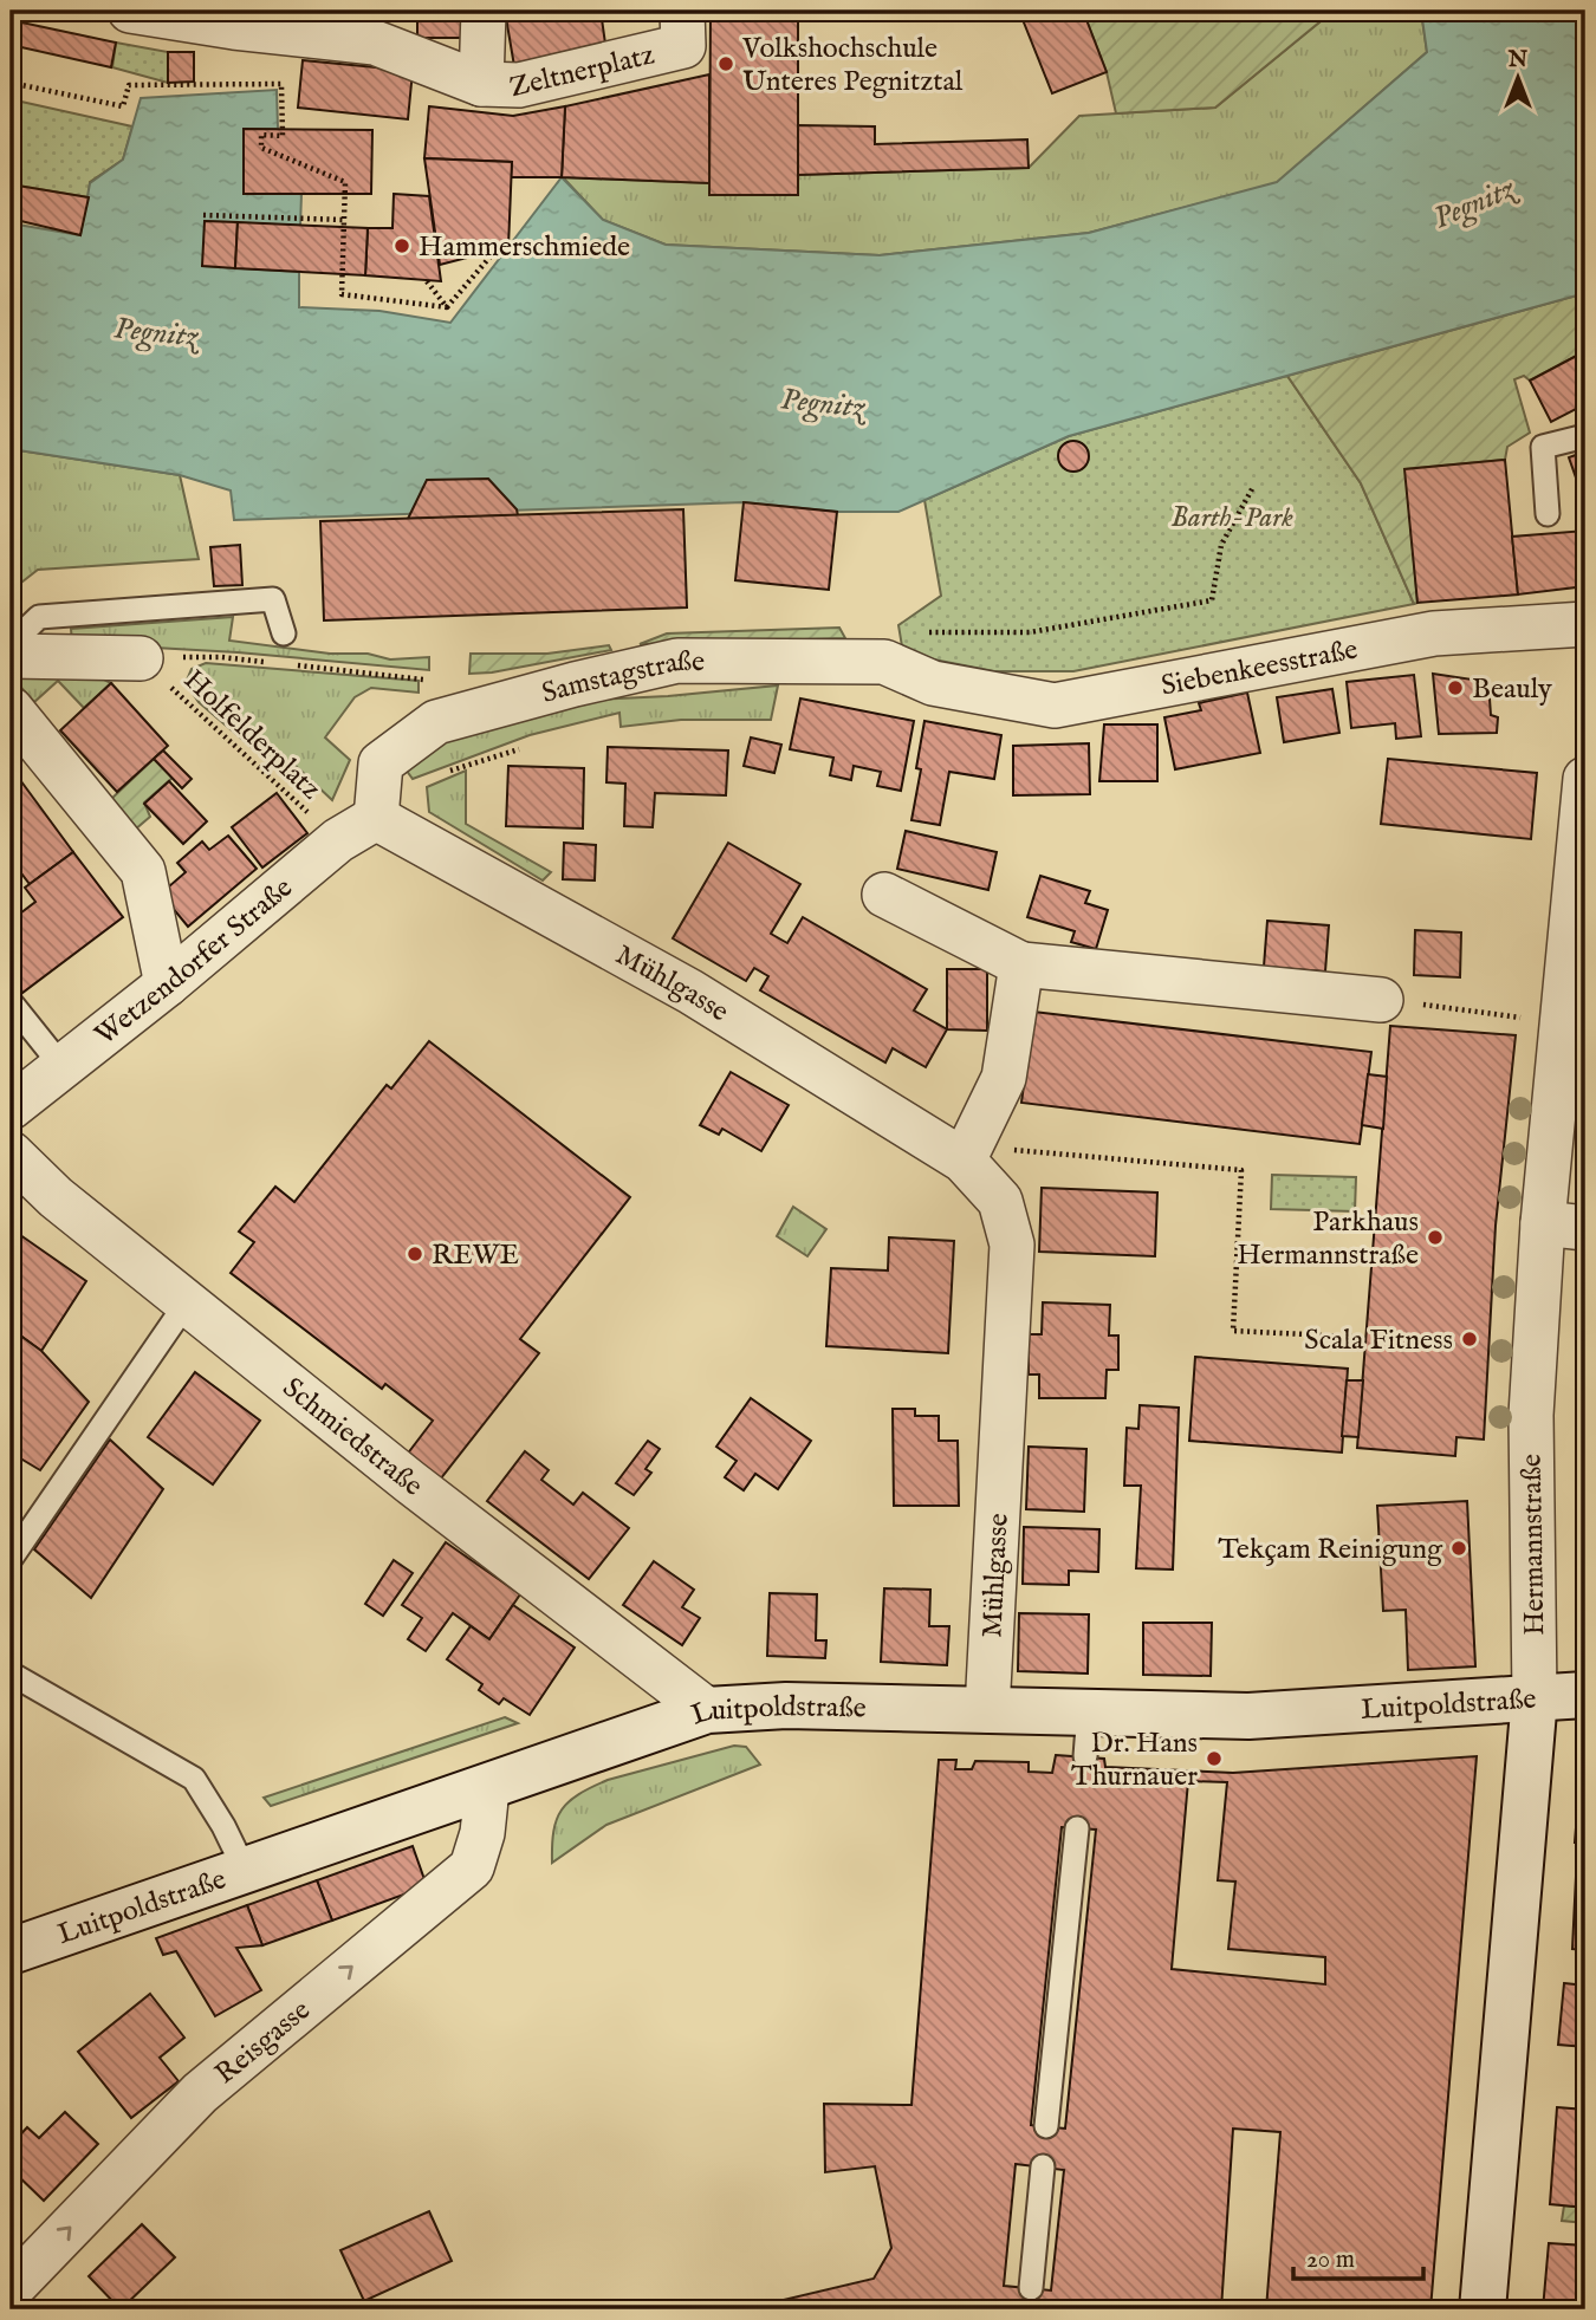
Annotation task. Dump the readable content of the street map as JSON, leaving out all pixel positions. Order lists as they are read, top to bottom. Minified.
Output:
{"streets":{"main road":["Hermannstraße","Luitpoldstraße"],"street":["Zeltnerplatz","Siebenkeesstraße","Samstagstraße","Wetzendorfer Straße","Mühlgasse","Schmiedstraße","Reisgasse"],"path":["Holfelderplatz"]},"crossings":[["Siebenkeesstraße","Samstagstraße"],["Samstagstraße","Wetzendorfer Straße"],["Samstagstraße","Mühlgasse"],["Holfelderplatz","Wetzendorfer Straße"],["Wetzendorfer Straße","Mühlgasse"],["Mühlgasse","Luitpoldstraße"],["Schmiedstraße","Luitpoldstraße"],["Hermannstraße","Luitpoldstraße"],["Luitpoldstraße","Reisgasse"]],"one_way":["Reisgasse"],"water":["Pegnitz"],"parks":["Barth-Park"],"places":["Volkshochschule Unteres Pegnitztal","Hammerschmiede","Beauly","Parkhaus Hermannstraße","REWE","Scala Fitness","Tekçam Reinigung","Dr. Hans Thurnauer"],"scale_bar":"20 m","north":"top"}
